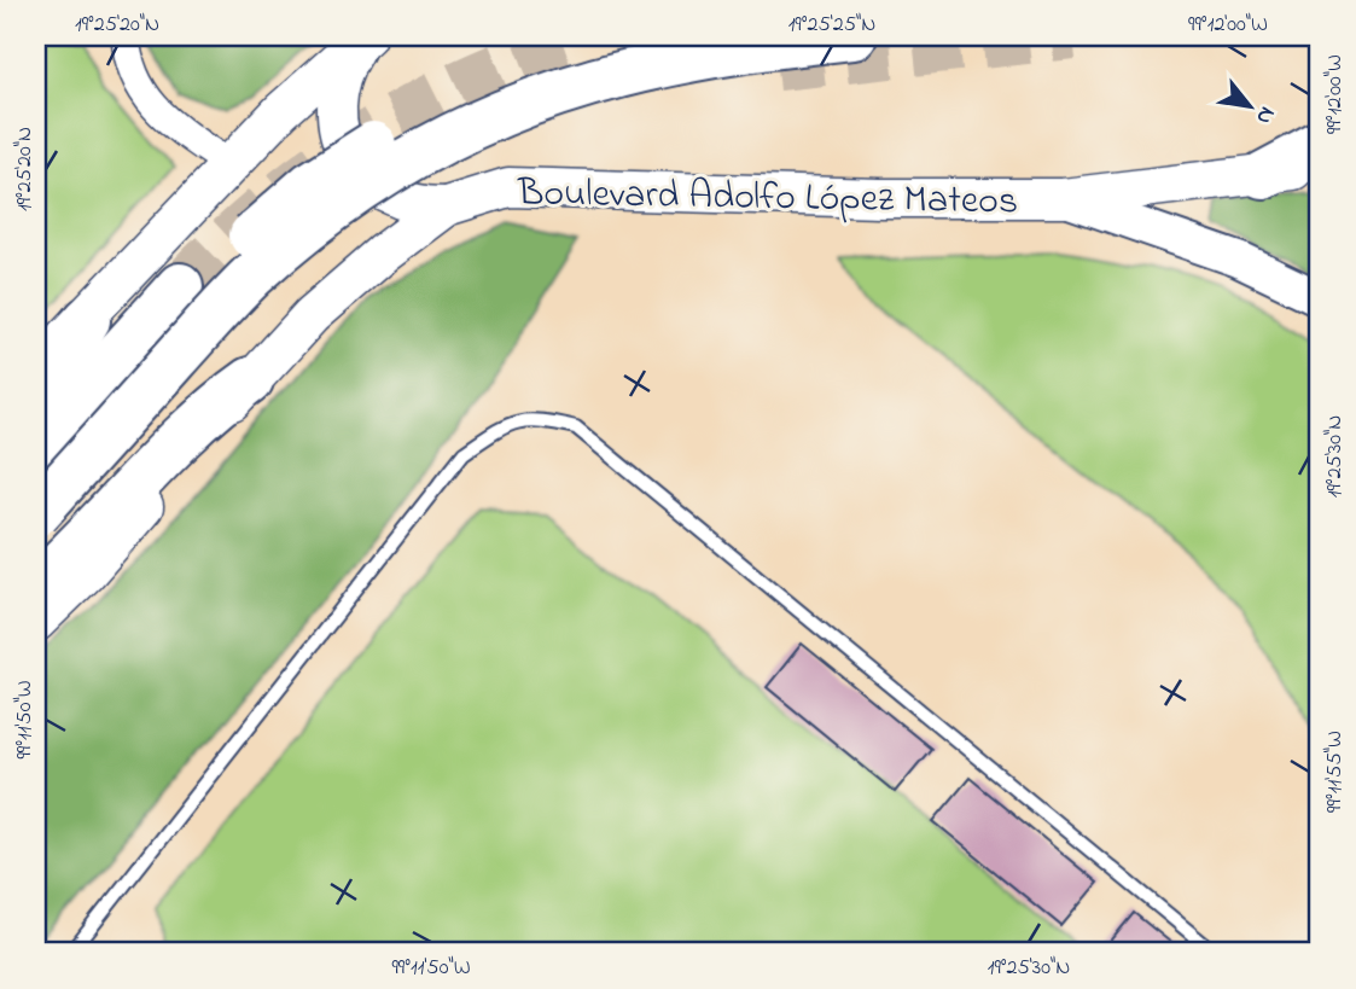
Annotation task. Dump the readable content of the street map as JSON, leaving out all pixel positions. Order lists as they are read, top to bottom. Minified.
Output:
{"streets":{"main road":["Boulevard Adolfo López Mateos"]},"north":"bottom right","coordinates":["19°25'20\"N","19°25'25\"N","99°12'00\"W","19°25'30\"N","99°11'50\"W","99°11'55\"W"]}
